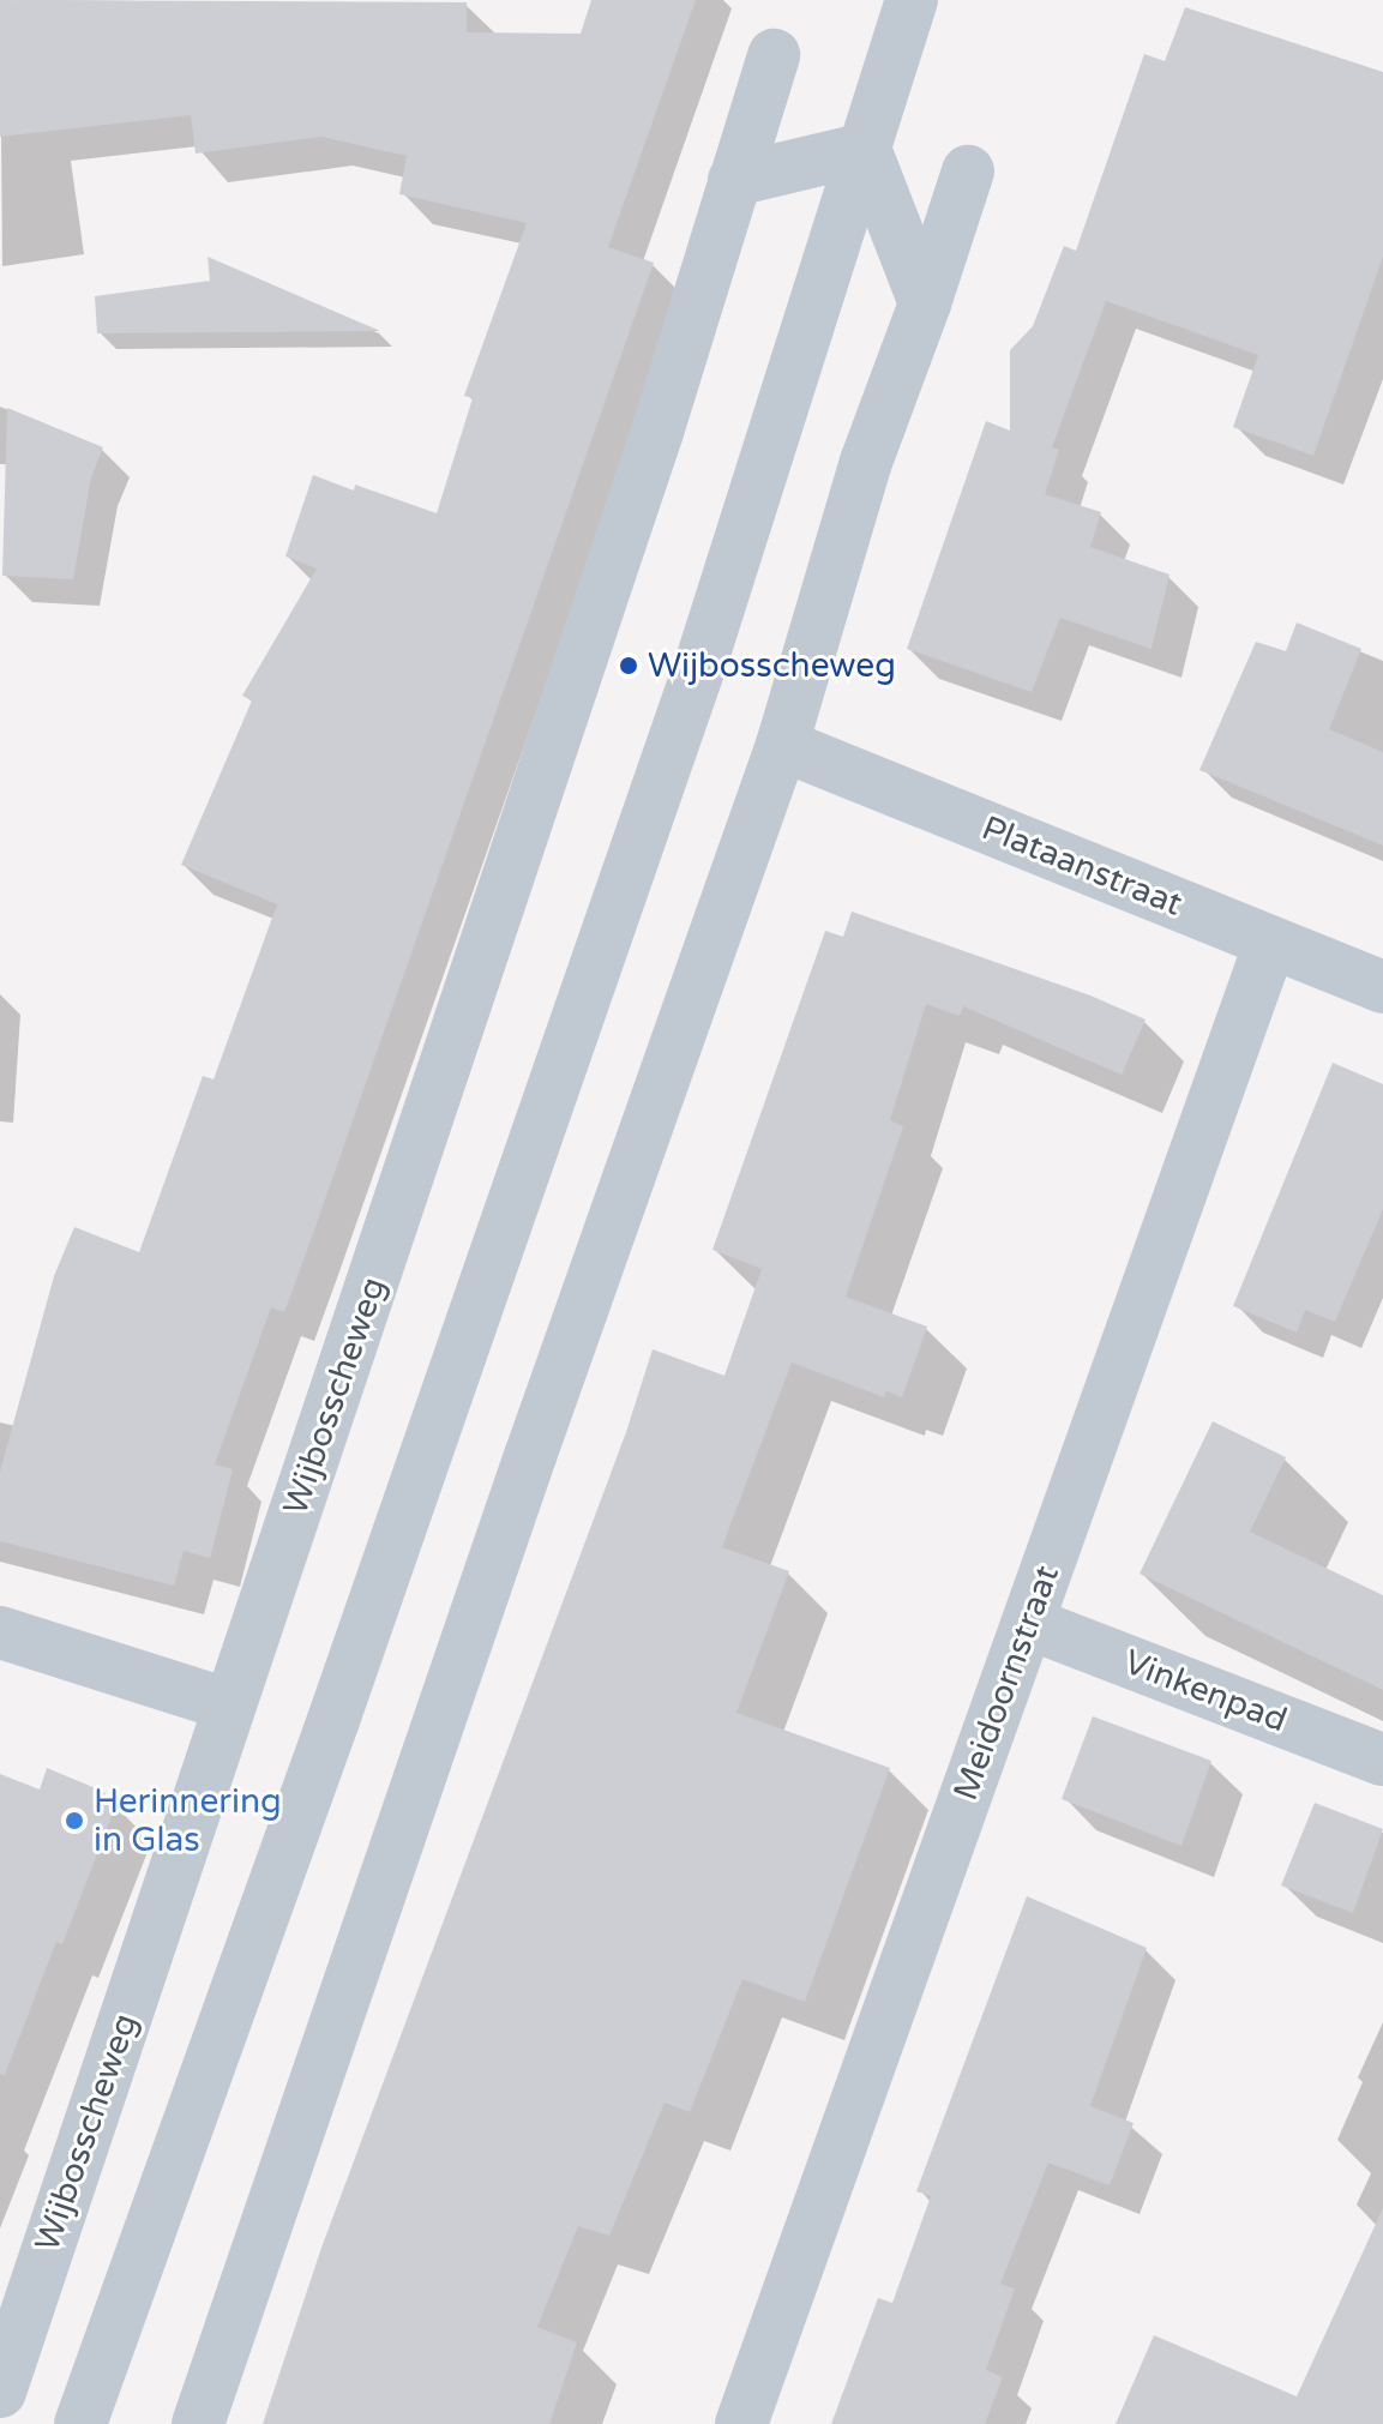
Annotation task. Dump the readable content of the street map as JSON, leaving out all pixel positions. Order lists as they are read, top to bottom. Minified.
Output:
{"streets":{"street":["Plataanstraat","Wijbosscheweg","Meidoornstraat","Vinkenpad"]},"crossings":[["Plataanstraat","Meidoornstraat"],["Meidoornstraat","Vinkenpad"]],"places":["Wijbosscheweg","Herinnering in Glas"]}
